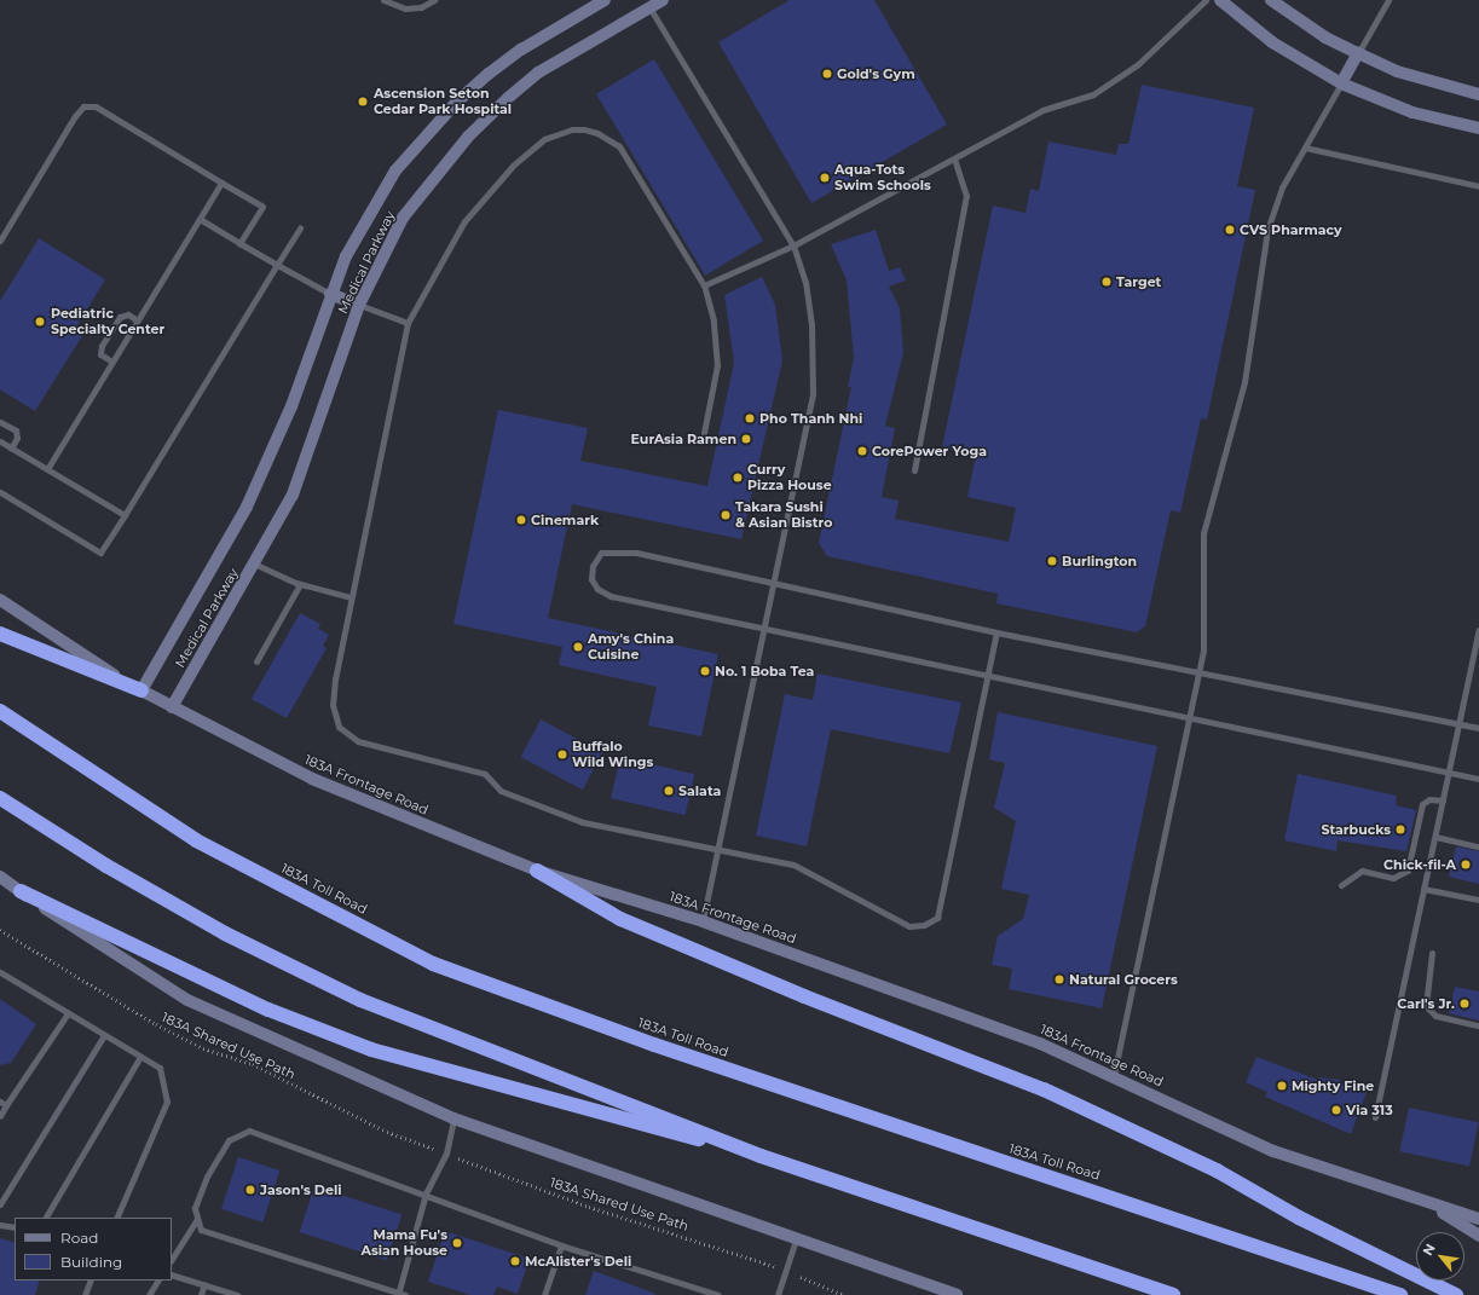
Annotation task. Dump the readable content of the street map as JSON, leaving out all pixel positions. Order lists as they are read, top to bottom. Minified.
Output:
{"streets":{"highway":["183A Toll Road"],"main road":["Medical Parkway","183A Frontage Road"],"path":["183A Shared Use Path"]},"crossings":[["Medical Parkway","183A Frontage Road"]],"places":["Gold's Gym","Ascension Seton Cedar Park Hospital","Aqua-Tots Swim Schools","CVS Pharmacy","Target","Pediatric Specialty Center","Pho Thanh Nhi","EurAsia Ramen","CorePower Yoga","Curry Pizza House","Takara Sushi & Asian Bistro","Cinemark","Burlington","Amy's China Cuisine","No. 1 Boba Tea","Buffalo Wild Wings","Salata","Starbucks","Chick-fil-A","Natural Grocers","Carl's Jr.","Mighty Fine","Via 313","Jason's Deli","Mama Fu's Asian House","McAlister's Deli"],"legend":["Road","Building"],"north":"top left"}
